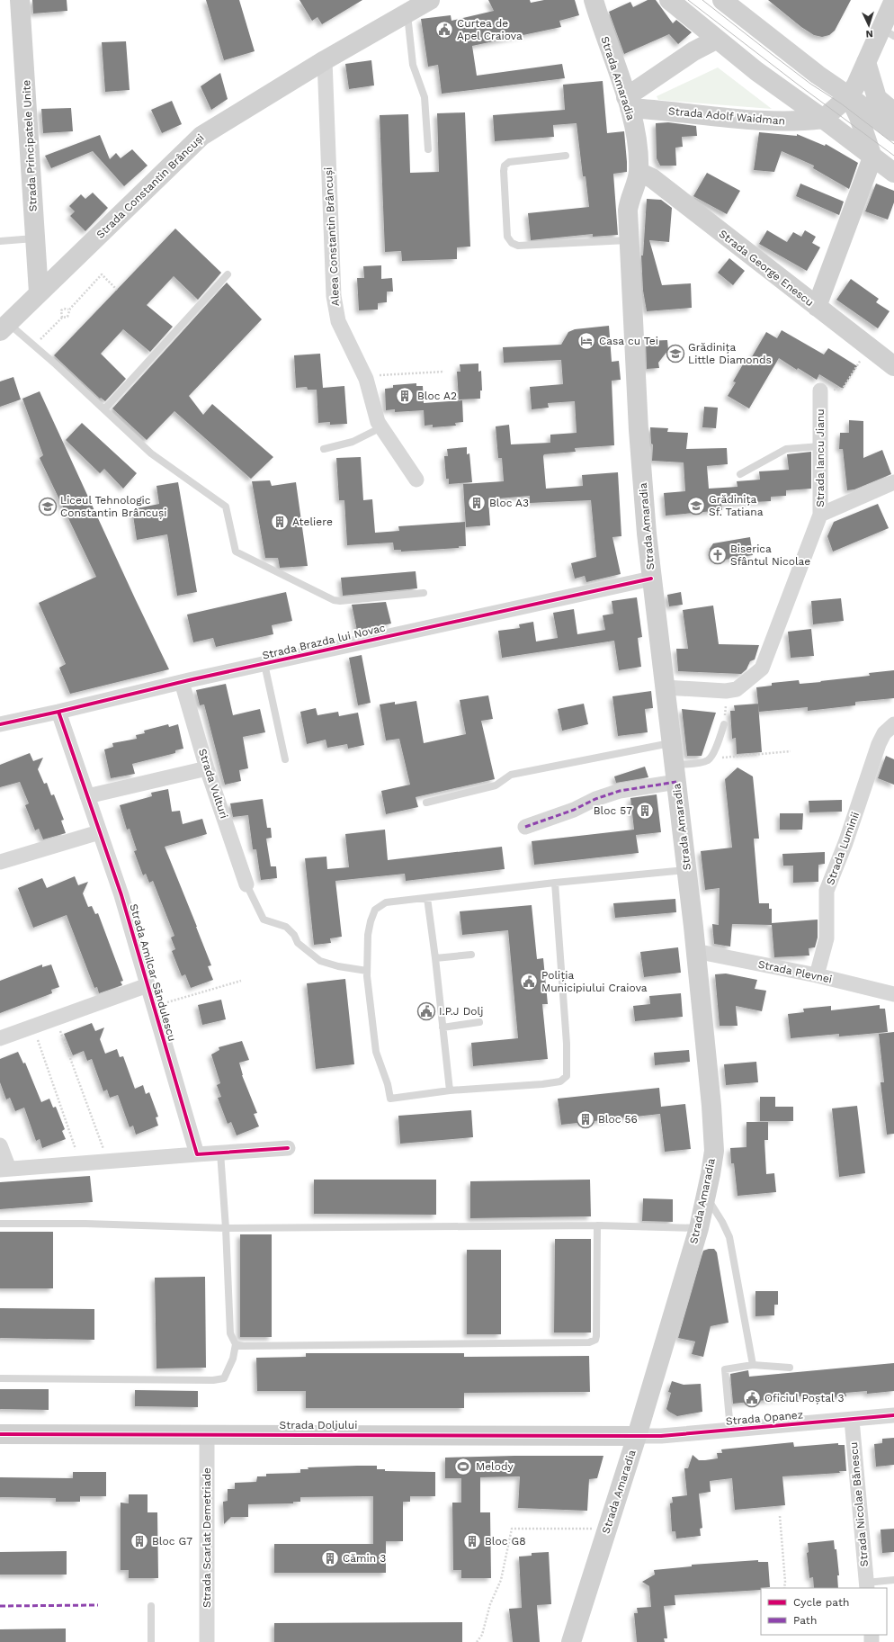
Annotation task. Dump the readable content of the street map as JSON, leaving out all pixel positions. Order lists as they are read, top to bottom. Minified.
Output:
{"streets":{"street":["Strada Amaradia","Strada Adolf Waidman","Strada Principatele Unite","Strada Constantin Brâncuși","Aleea Constantin Brâncuși","Strada George Enescu","Strada Iancu Jianu","Strada Brazda lui Novac","Strada Vulturi","Strada Luminii","Strada Plevnei","Strada Amilcar Săndulescu","Strada Opanez","Strada Doljului","Strada Nicolae Bănescu","Strada Scarlat Demetriade"]},"crossings":[["Strada Amaradia","Strada Adolf Waidman"],["Strada Amaradia","Strada George Enescu"],["Strada Amaradia","Strada Iancu Jianu"],["Strada Amaradia","Strada Brazda lui Novac"],["Strada Amaradia","Strada Plevnei"],["Strada Amaradia","Strada Opanez"],["Strada Amaradia","Strada Doljului"],["Strada Principatele Unite","Strada Constantin Brâncuși"],["Strada Constantin Brâncuși","Aleea Constantin Brâncuși"],["Strada Brazda lui Novac","Strada Vulturi"],["Strada Brazda lui Novac","Strada Amilcar Săndulescu"],["Strada Luminii","Strada Plevnei"],["Strada Opanez","Strada Doljului"],["Strada Opanez","Strada Nicolae Bănescu"],["Strada Doljului","Strada Scarlat Demetriade"]],"places":{"public building":["Curtea de Apel Craiova","Poliția Municipiului Craiova","I.P.J Dolj","Oficiul Poștal 3"],"hotel":["Casa cu Tei"],"school or university":["Grădinița Little Diamonds","Grădinița Sf. Tatiana","Liceul Tehnologic Constantin Brâncuși"],"building":["Bloc A2","Bloc A3","Ateliere","Bloc 57","Bloc 56","Bloc G7","Bloc G8","Cămin 3"],"church":["Biserica Sfântul Nicolae"],"sports":["Melody"]},"legend":["Cycle path","Path"],"north":"bottom"}
